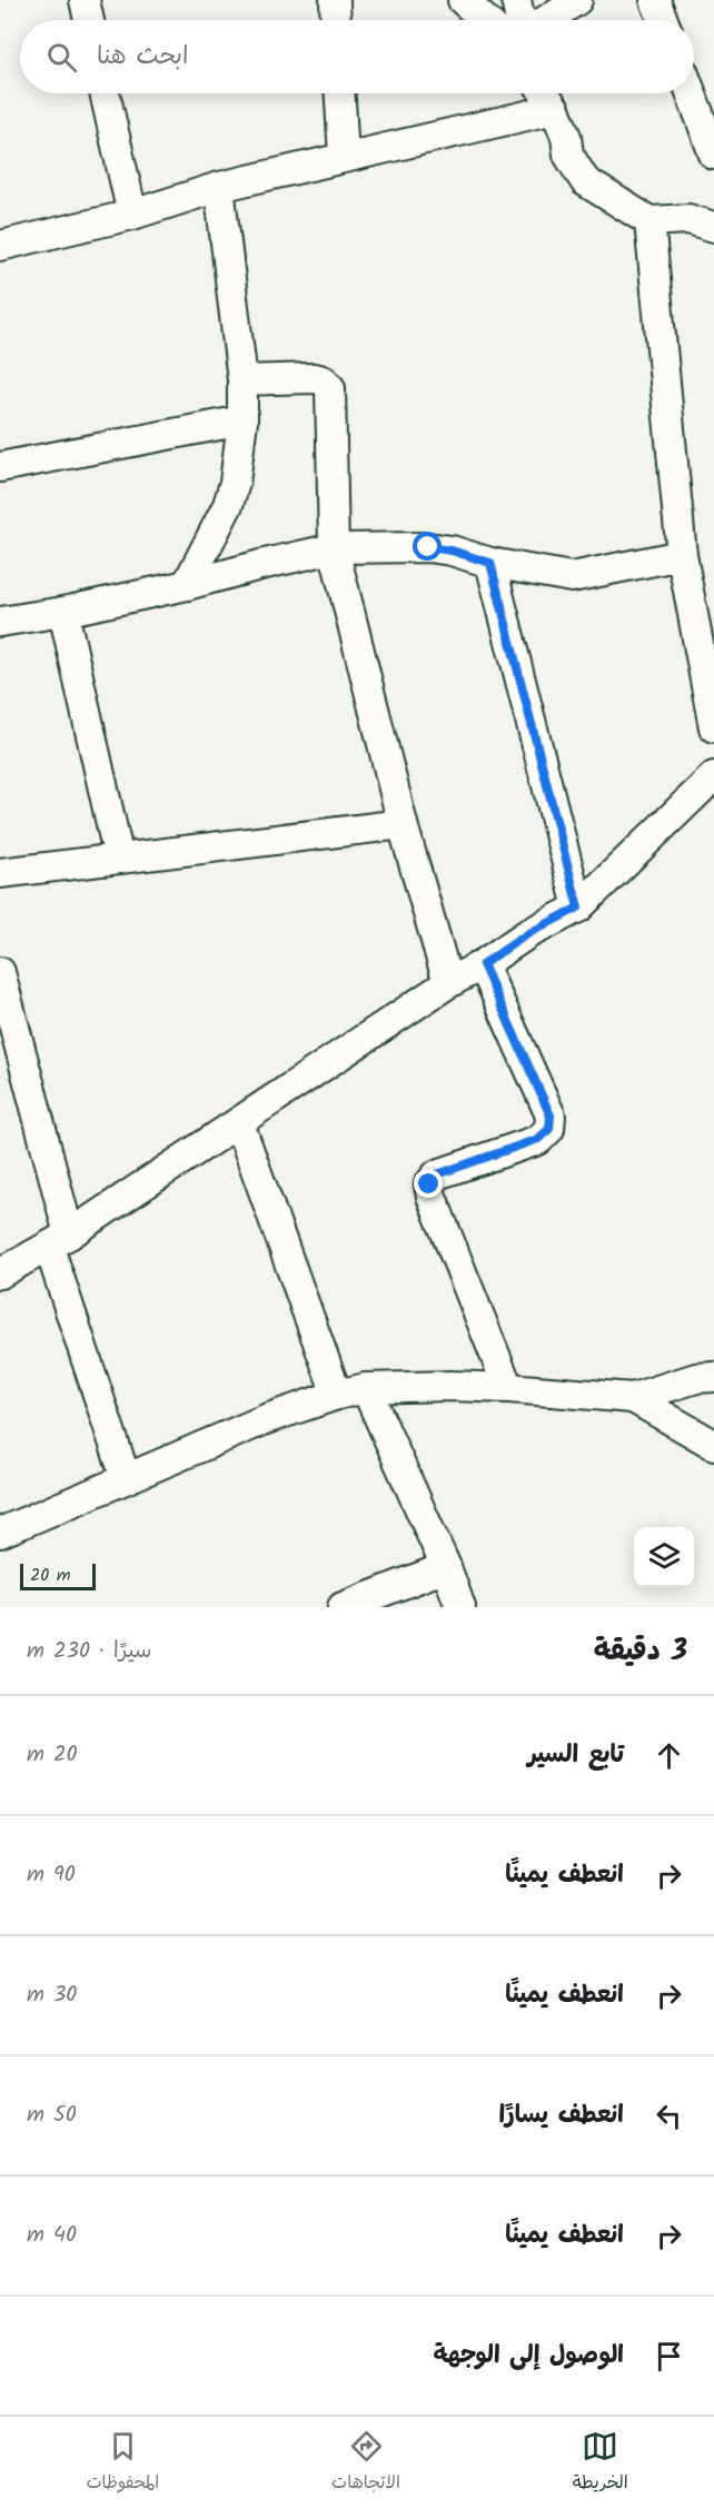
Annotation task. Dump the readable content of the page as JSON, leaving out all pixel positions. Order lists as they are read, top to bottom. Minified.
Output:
{"scale_bar":"20 m","page":{"search":"ابحث هنا","scale":"20 m","heading":["3 دقيقة","سيرًا · 230 m"],"list":[["تابع السير","20 m"],["انعطف يمينًا","90 m"],["انعطف يمينًا","30 m"],["انعطف يسارًا","50 m"],["انعطف يمينًا","40 m"],"الوصول إلى الوجهة"],"nav":["الخريطة","الاتجاهات","المحفوظات"]}}
